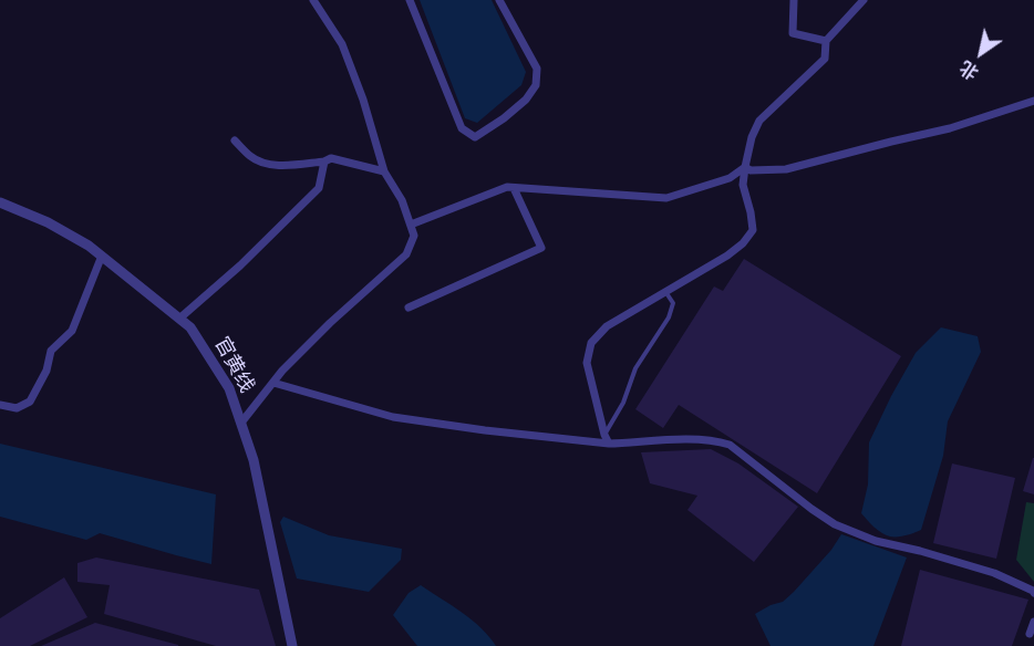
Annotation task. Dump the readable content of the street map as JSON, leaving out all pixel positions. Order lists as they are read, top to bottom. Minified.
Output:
{"streets":{"street":["官黄线"]},"north":"bottom left"}
